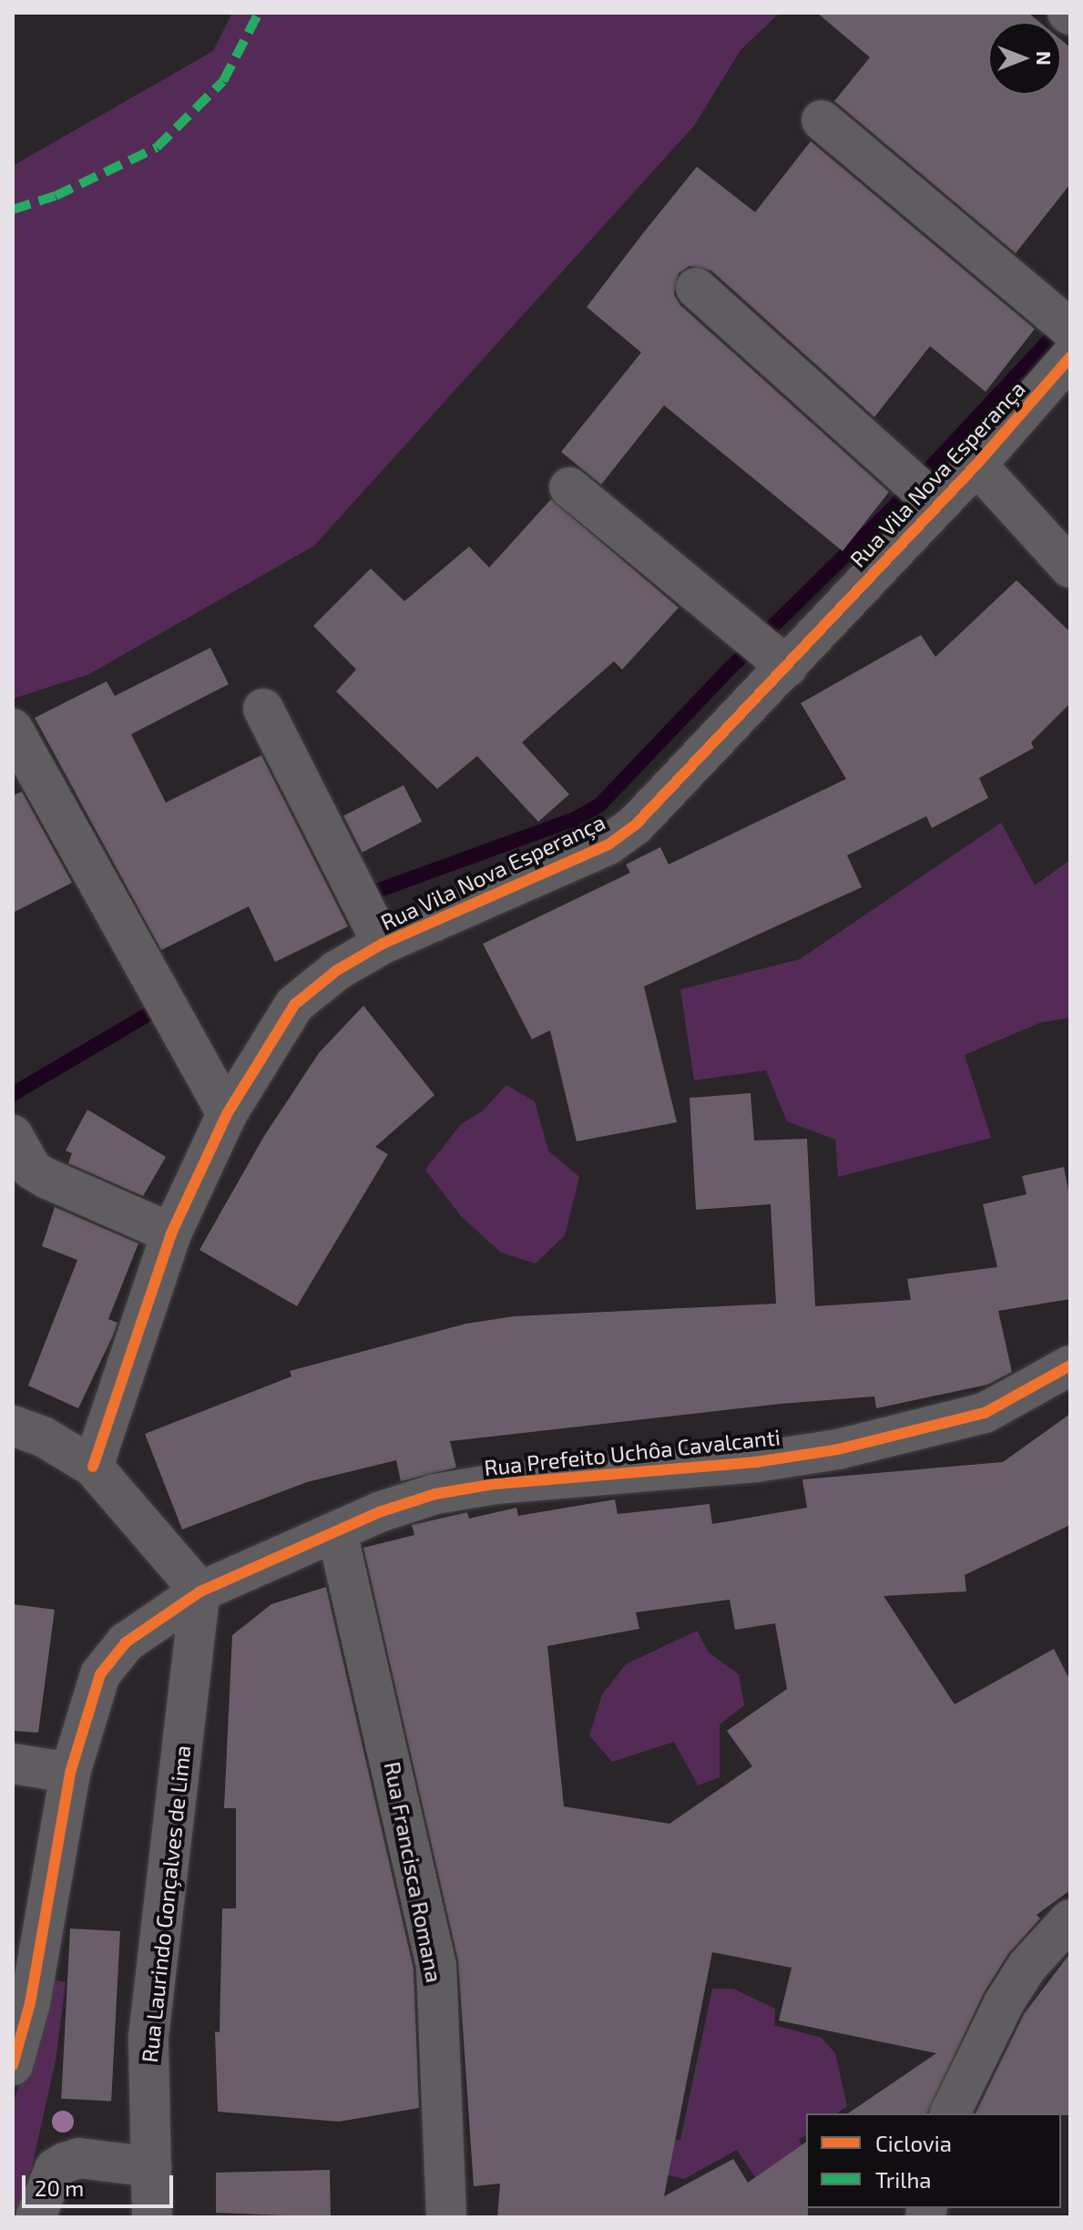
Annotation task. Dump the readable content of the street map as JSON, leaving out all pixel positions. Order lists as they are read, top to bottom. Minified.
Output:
{"streets":{"street":["Rua Vila Nova Esperança","Rua Prefeito Uchôa Cavalcanti","Rua Francisca Romana","Rua Laurindo Gonçalves de Lima"]},"crossings":[["Rua Prefeito Uchôa Cavalcanti","Rua Francisca Romana"],["Rua Prefeito Uchôa Cavalcanti","Rua Laurindo Gonçalves de Lima"]],"legend":["Ciclovia","Trilha"],"scale_bar":"20 m","north":"right"}
